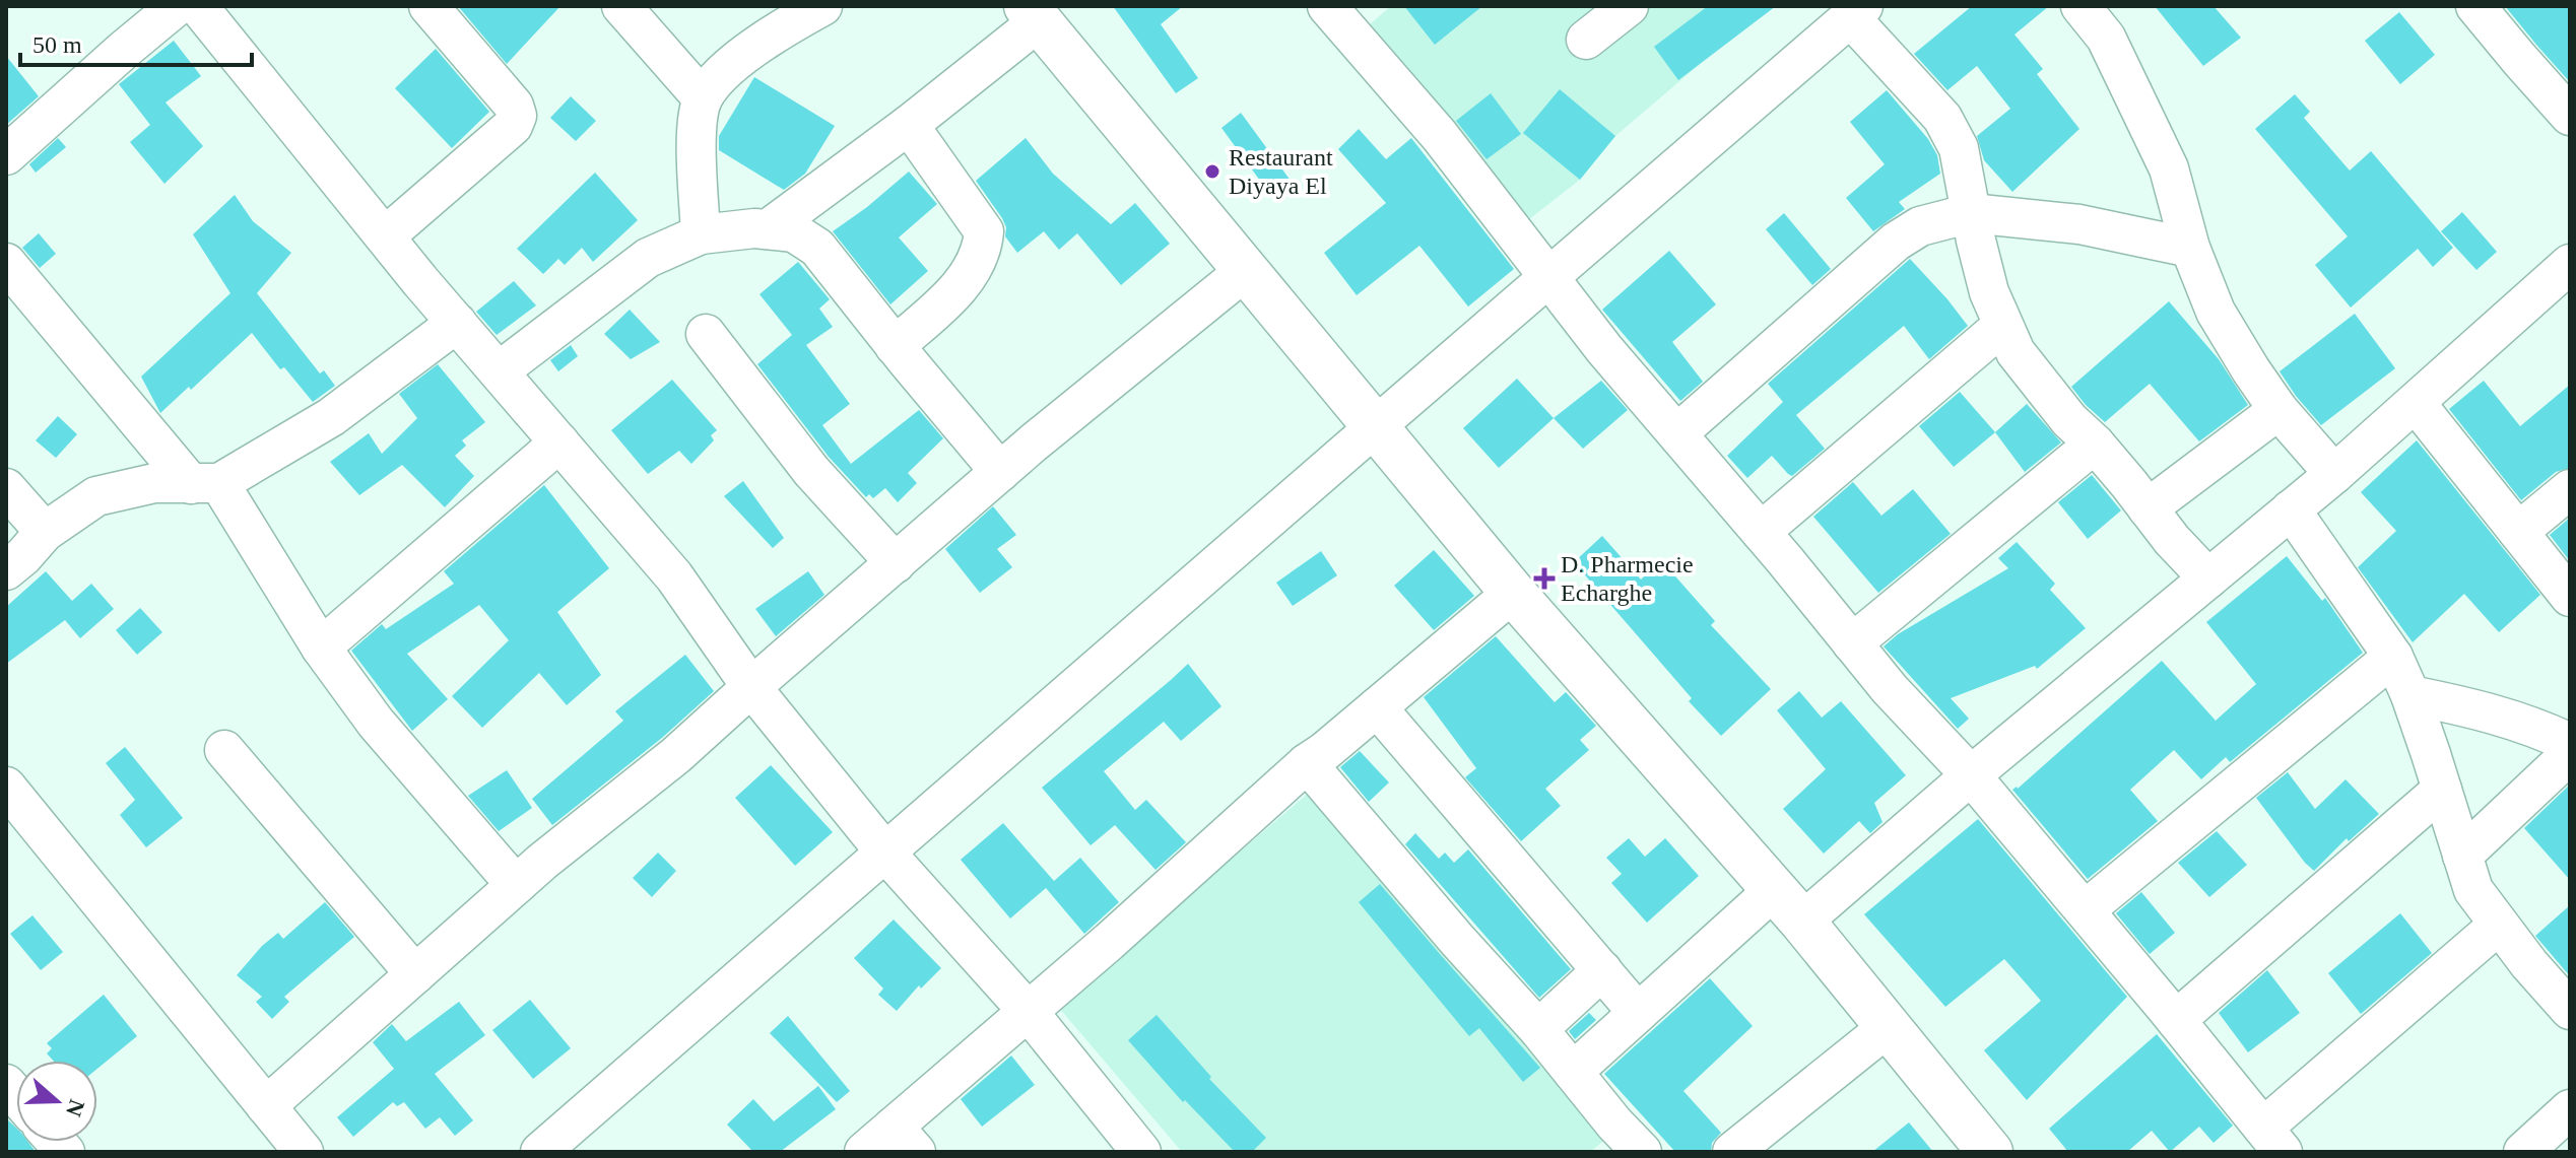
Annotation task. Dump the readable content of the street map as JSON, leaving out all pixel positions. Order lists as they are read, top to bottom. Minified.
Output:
{"places":{"other":["Restaurant Diyaya El"],"health":["D. Pharmecie Echarghe"]},"scale_bar":"50 m","north":"right"}
